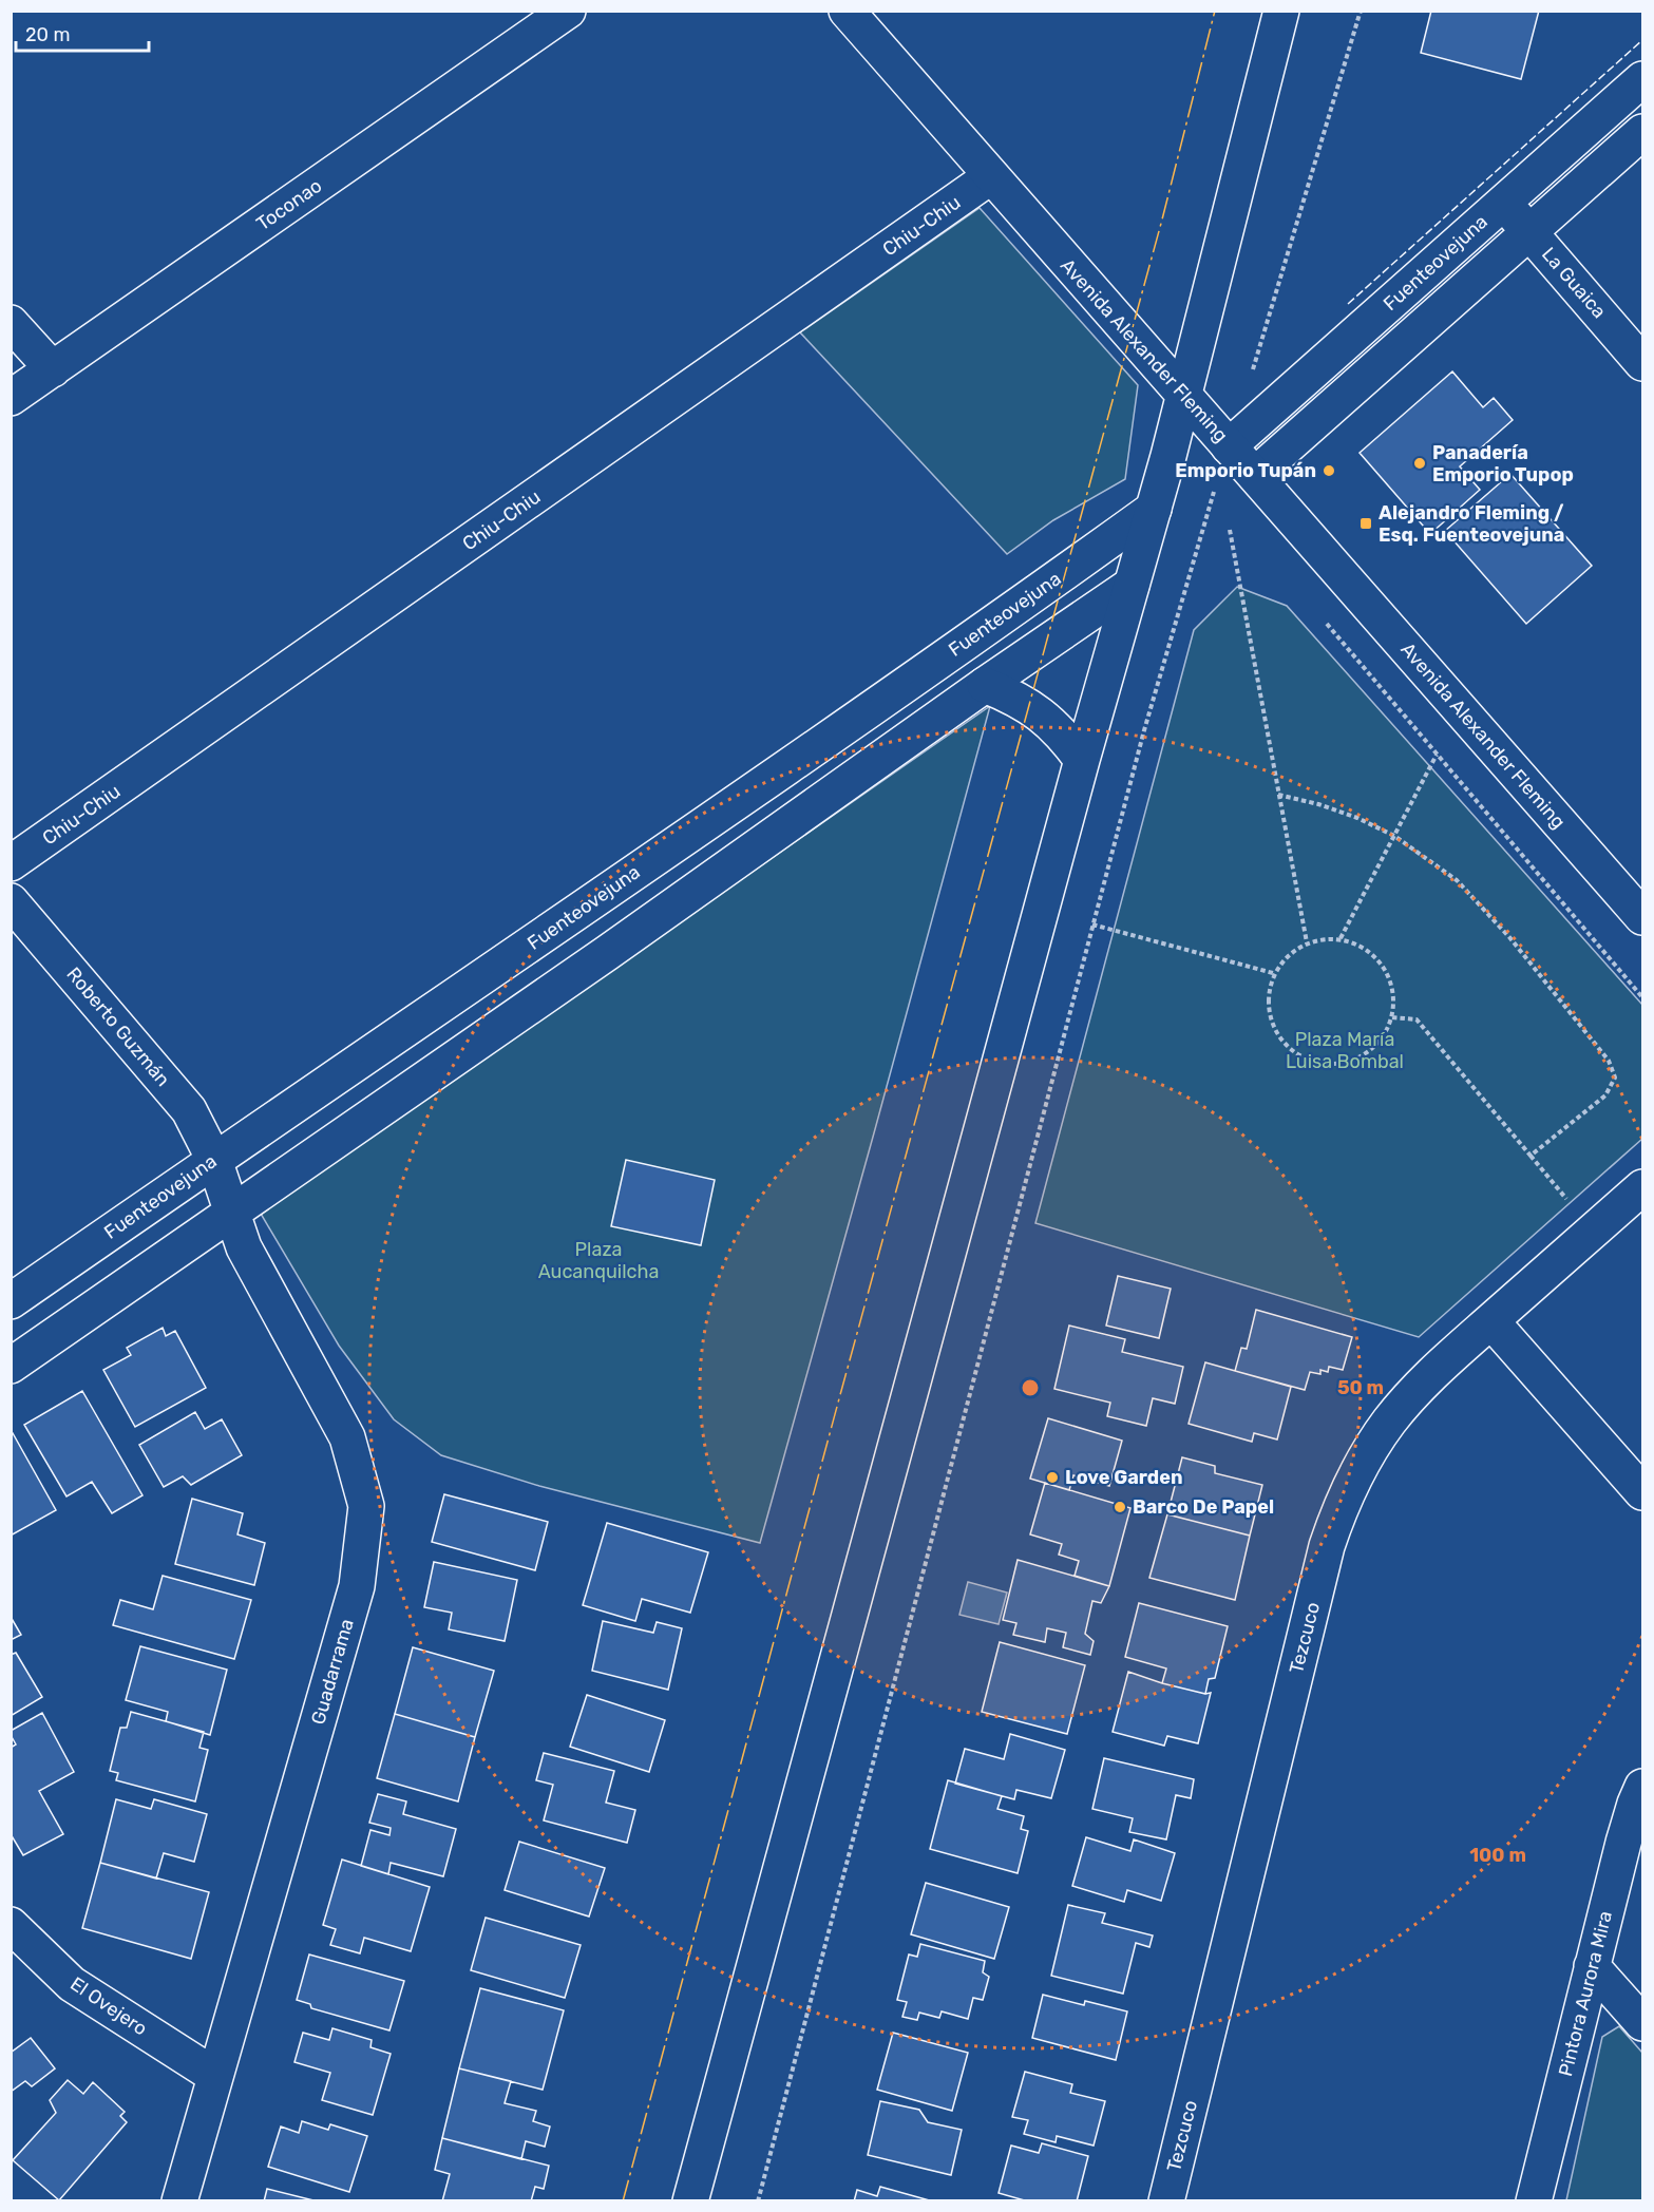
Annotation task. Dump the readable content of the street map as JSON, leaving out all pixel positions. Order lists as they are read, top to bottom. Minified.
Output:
{"streets":{"street":["Toconao","Chiu-Chiu","Fuenteovejuna","La Guaica","Avenida Alexander Fleming","Roberto Guzmán","Tezcuco","Guadarrama","Pintora Aurora Mira","El Ovejero"]},"crossings":[["Chiu-Chiu","Avenida Alexander Fleming"],["Fuenteovejuna","La Guaica"],["Fuenteovejuna","Avenida Alexander Fleming"],["Fuenteovejuna","Roberto Guzmán"],["Fuenteovejuna","Guadarrama"],["Roberto Guzmán","Guadarrama"],["Guadarrama","El Ovejero"]],"parks":["Plaza María Luisa Bombal","Plaza Aucanquilcha"],"places":{"other":["Panadería Emporio Tupop","Emporio Tupán","Love Garden","Barco De Papel"],"transit":["Alejandro Fleming / Esq. Fuenteovejuna"]},"scale_bar":"20 m","rings":["50 m","100 m"]}
